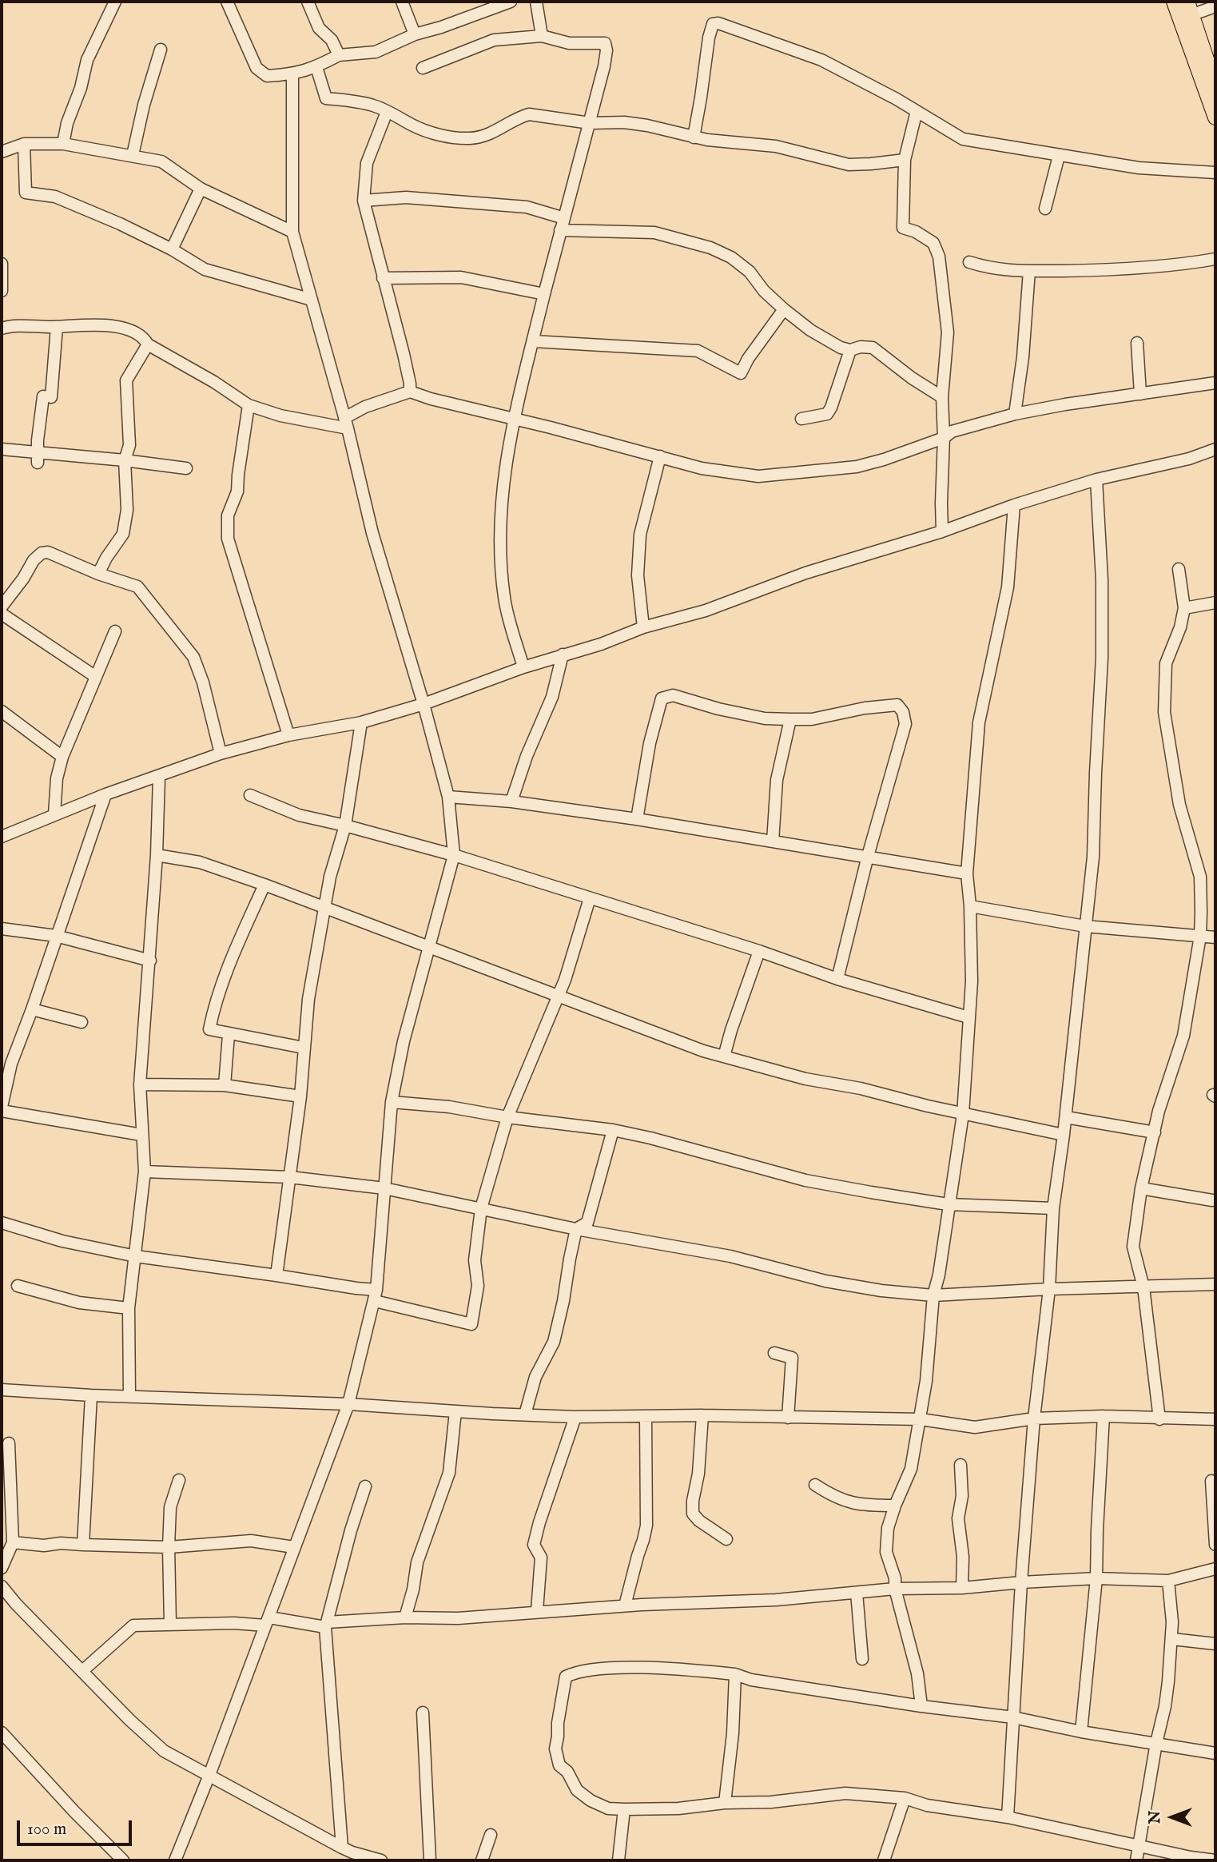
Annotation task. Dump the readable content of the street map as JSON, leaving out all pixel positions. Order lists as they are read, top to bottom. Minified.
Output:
{"scale_bar":"100 m","north":"left"}
